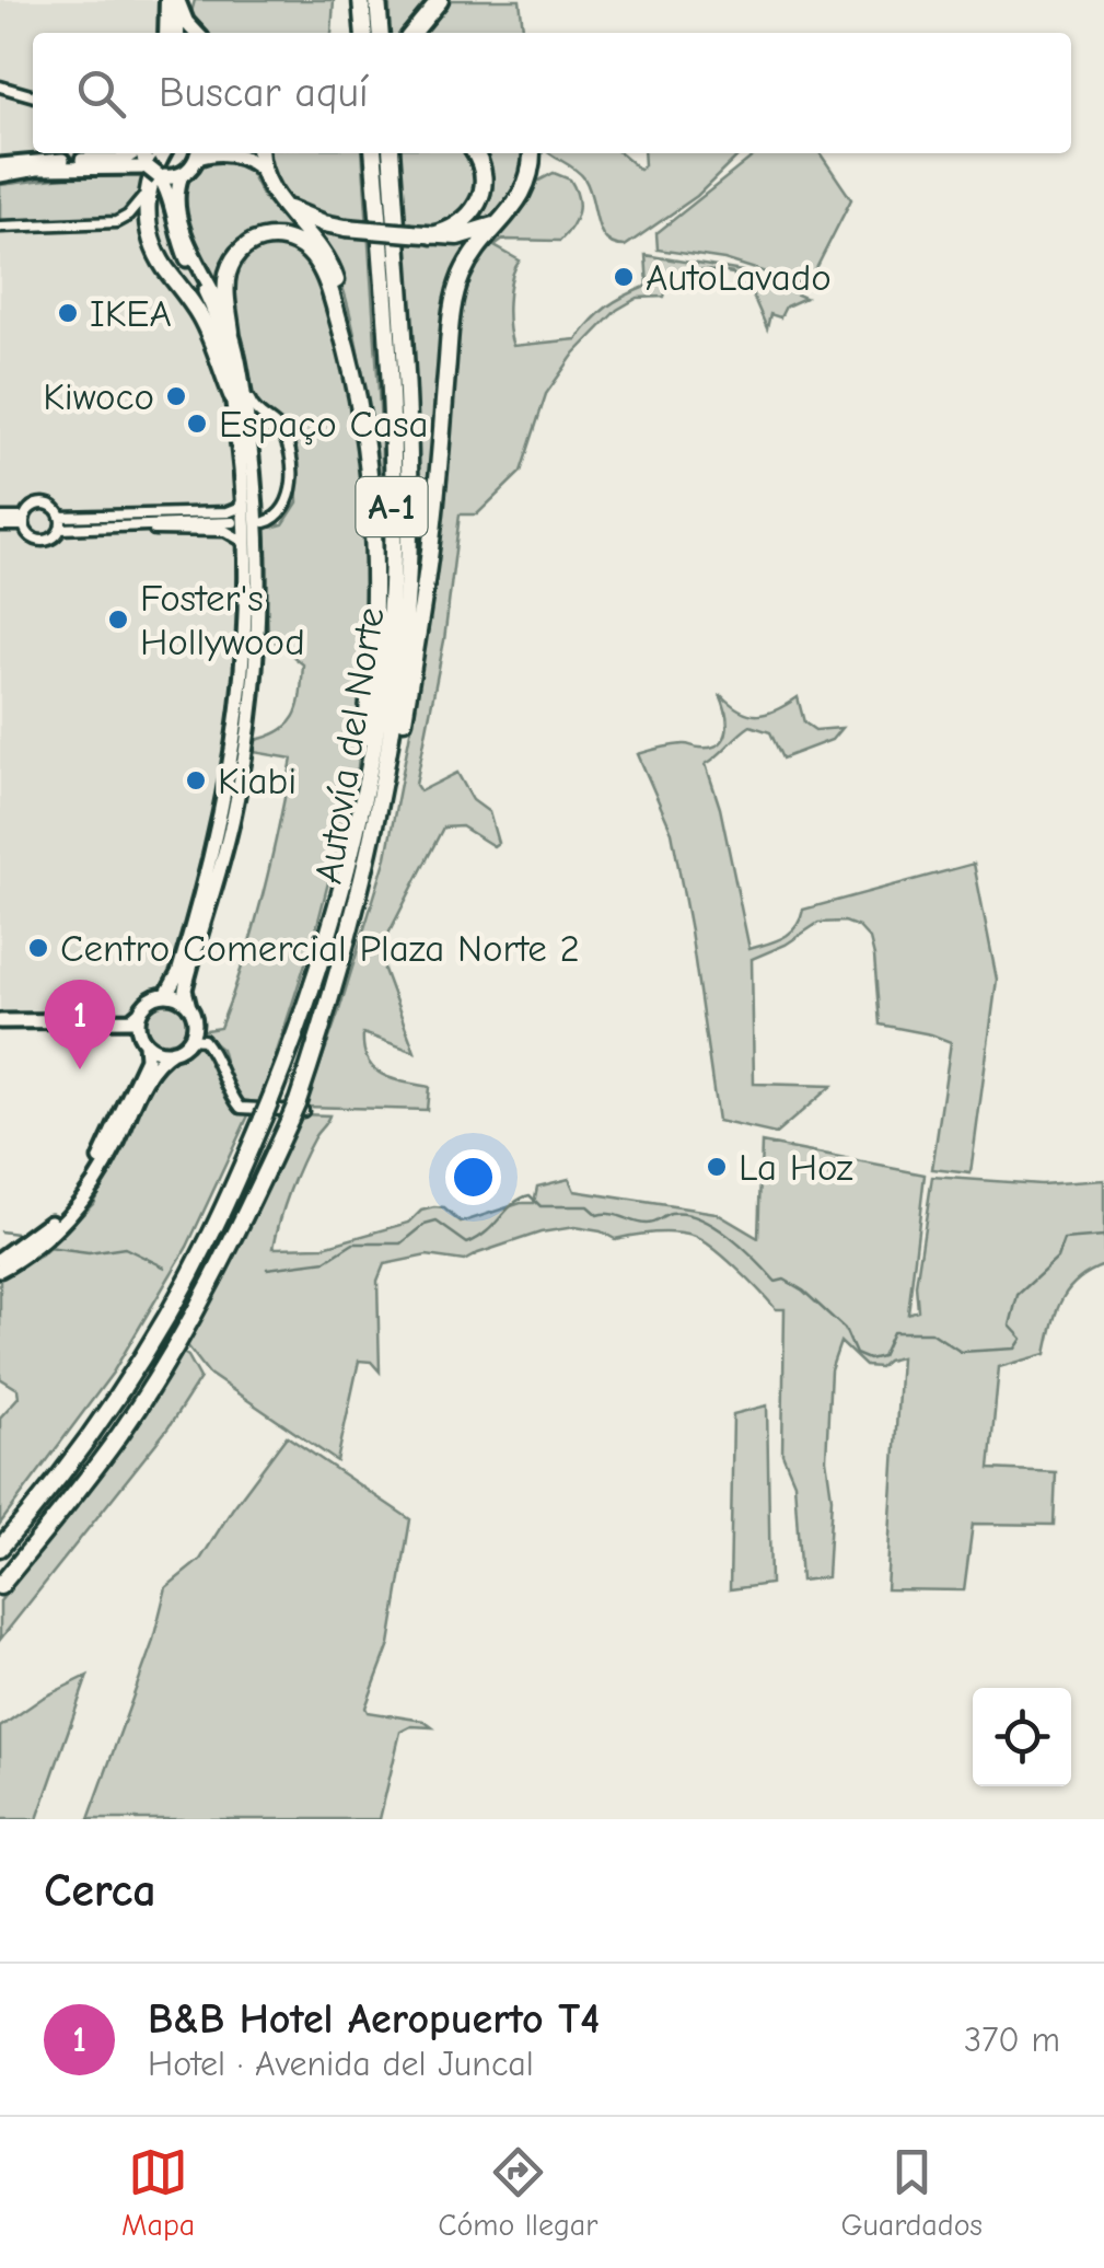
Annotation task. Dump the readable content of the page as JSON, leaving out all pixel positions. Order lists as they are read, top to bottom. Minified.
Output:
{"streets":{"highway":["A-1","Autovía del Norte"]},"places":["AutoLavado","IKEA","Kiwoco","Espaço Casa","Foster's Hollywood","Kiabi","Centro Comercial Plaza Norte 2","La Hoz"],"page":{"search":"Buscar aquí","pins":"1","heading":"Cerca","list":[{"mark":"1","name":"B&B Hotel Aeropuerto T4","note":"Hotel · Avenida del Juncal","value":"370 m"}],"nav":["Mapa","Cómo llegar","Guardados"]}}
